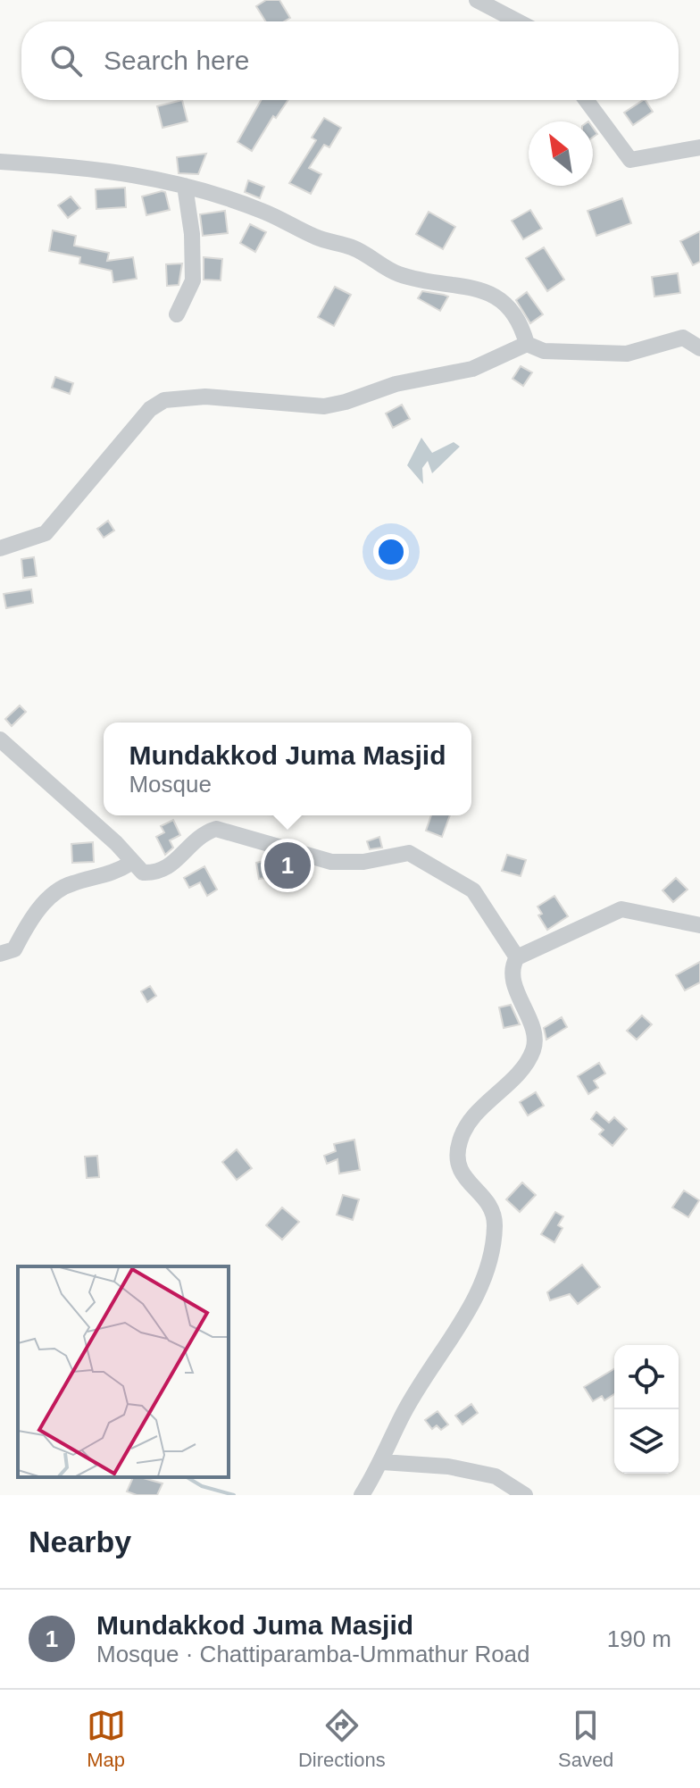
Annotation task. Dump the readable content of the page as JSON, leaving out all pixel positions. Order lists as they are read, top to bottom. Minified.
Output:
{"north":"top left","page":{"search":"Search here","popup":["Mundakkod Juma Masjid","Mosque"],"pins":"1","heading":"Nearby","list":[{"mark":"1","name":"Mundakkod Juma Masjid","note":"Mosque · Chattiparamba-Ummathur Road","value":"190 m"}],"nav":["Map","Directions","Saved"]}}
